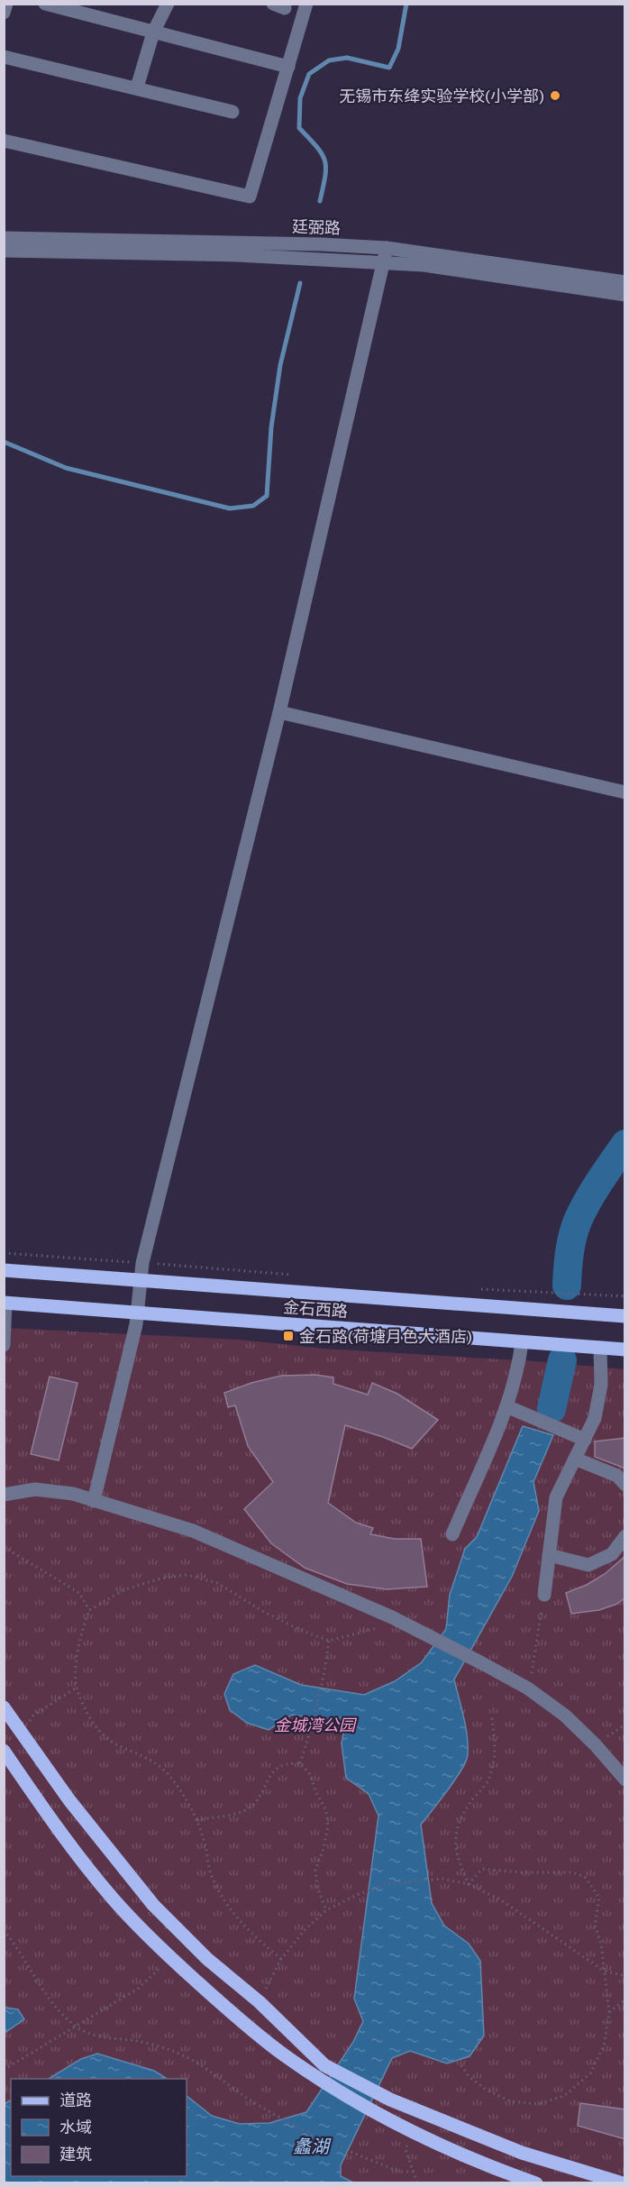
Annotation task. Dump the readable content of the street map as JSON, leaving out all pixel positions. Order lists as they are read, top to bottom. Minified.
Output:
{"streets":{"main road":["金石西路"],"street":["廷弼路"]},"water":["蠡湖"],"parks":["金城湾公园"],"places":{"other":["无锡市东绛实验学校(小学部)"],"transit":["金石路(荷塘月色大酒店)"]},"legend":["道路","水域","建筑"]}
